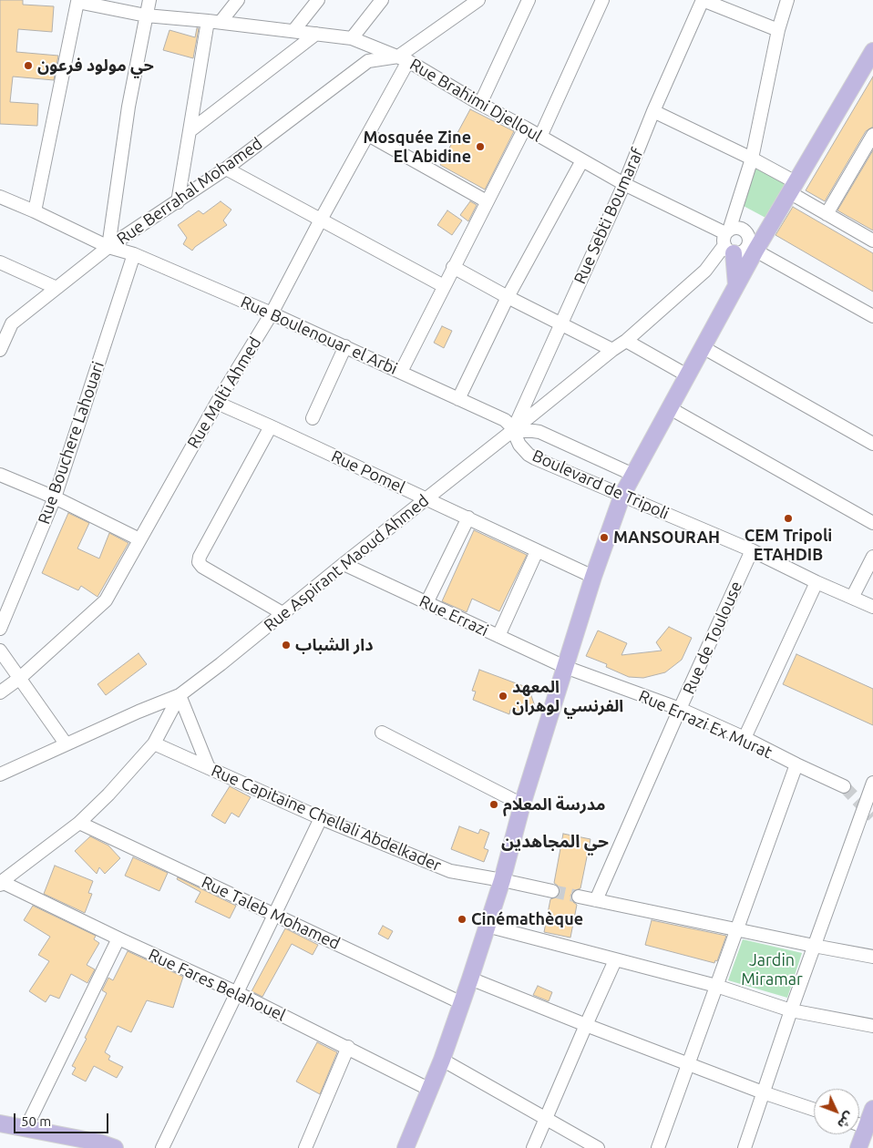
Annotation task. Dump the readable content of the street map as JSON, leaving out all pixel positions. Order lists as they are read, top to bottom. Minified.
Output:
{"streets":{"street":["Rue Brahimi Djelloul","Rue Berrahal Mohamed","Rue Sebti Boumaraf","Rue Boulenouar el Arbi","Rue Malti Ahmed","Rue Bouchere Lahouari","Rue Pomel","Boulevard de Tripoli","Rue Aspirant Maoud Ahmed","Rue Errazi","Rue de Toulouse","Rue Errazi Ex Murat","Rue Capitaine Chellali Abdelkader","Rue Taleb Mohamed","Rue Fares Belahouel"]},"crossings":[["Rue Brahimi Djelloul","Rue Berrahal Mohamed"],["Rue Brahimi Djelloul","Rue Sebti Boumaraf"],["Rue Brahimi Djelloul","Rue Boulenouar el Arbi"],["Rue Brahimi Djelloul","Rue Malti Ahmed"],["Rue Brahimi Djelloul","Rue Aspirant Maoud Ahmed"],["Rue Berrahal Mohamed","Rue Boulenouar el Arbi"],["Rue Berrahal Mohamed","Rue Malti Ahmed"],["Rue Sebti Boumaraf","Rue Boulenouar el Arbi"],["Rue Sebti Boumaraf","Boulevard de Tripoli"],["Rue Sebti Boumaraf","Rue Aspirant Maoud Ahmed"],["Rue Boulenouar el Arbi","Rue Malti Ahmed"],["Rue Boulenouar el Arbi","Rue Bouchere Lahouari"],["Rue Boulenouar el Arbi","Boulevard de Tripoli"],["Rue Boulenouar el Arbi","Rue Aspirant Maoud Ahmed"],["Rue Malti Ahmed","Rue Pomel"],["Rue Pomel","Rue Aspirant Maoud Ahmed"],["Boulevard de Tripoli","Rue Aspirant Maoud Ahmed"],["Boulevard de Tripoli","Rue de Toulouse"],["Rue Aspirant Maoud Ahmed","Rue Errazi"],["Rue Errazi","Rue Errazi Ex Murat"],["Rue de Toulouse","Rue Errazi Ex Murat"]],"districts":["حي المجاهدين"],"parks":["Jardin Miramar"],"places":["حي مولود فرعون","Mosquée Zine El Abidine","CEM Tripoli ETAHDIB","MANSOURAH","دار الشباب","المعهد الفرنسي لوهران","مدرسة المعلام","Cinémathèque"],"scale_bar":"50 m","north":"bottom right"}
